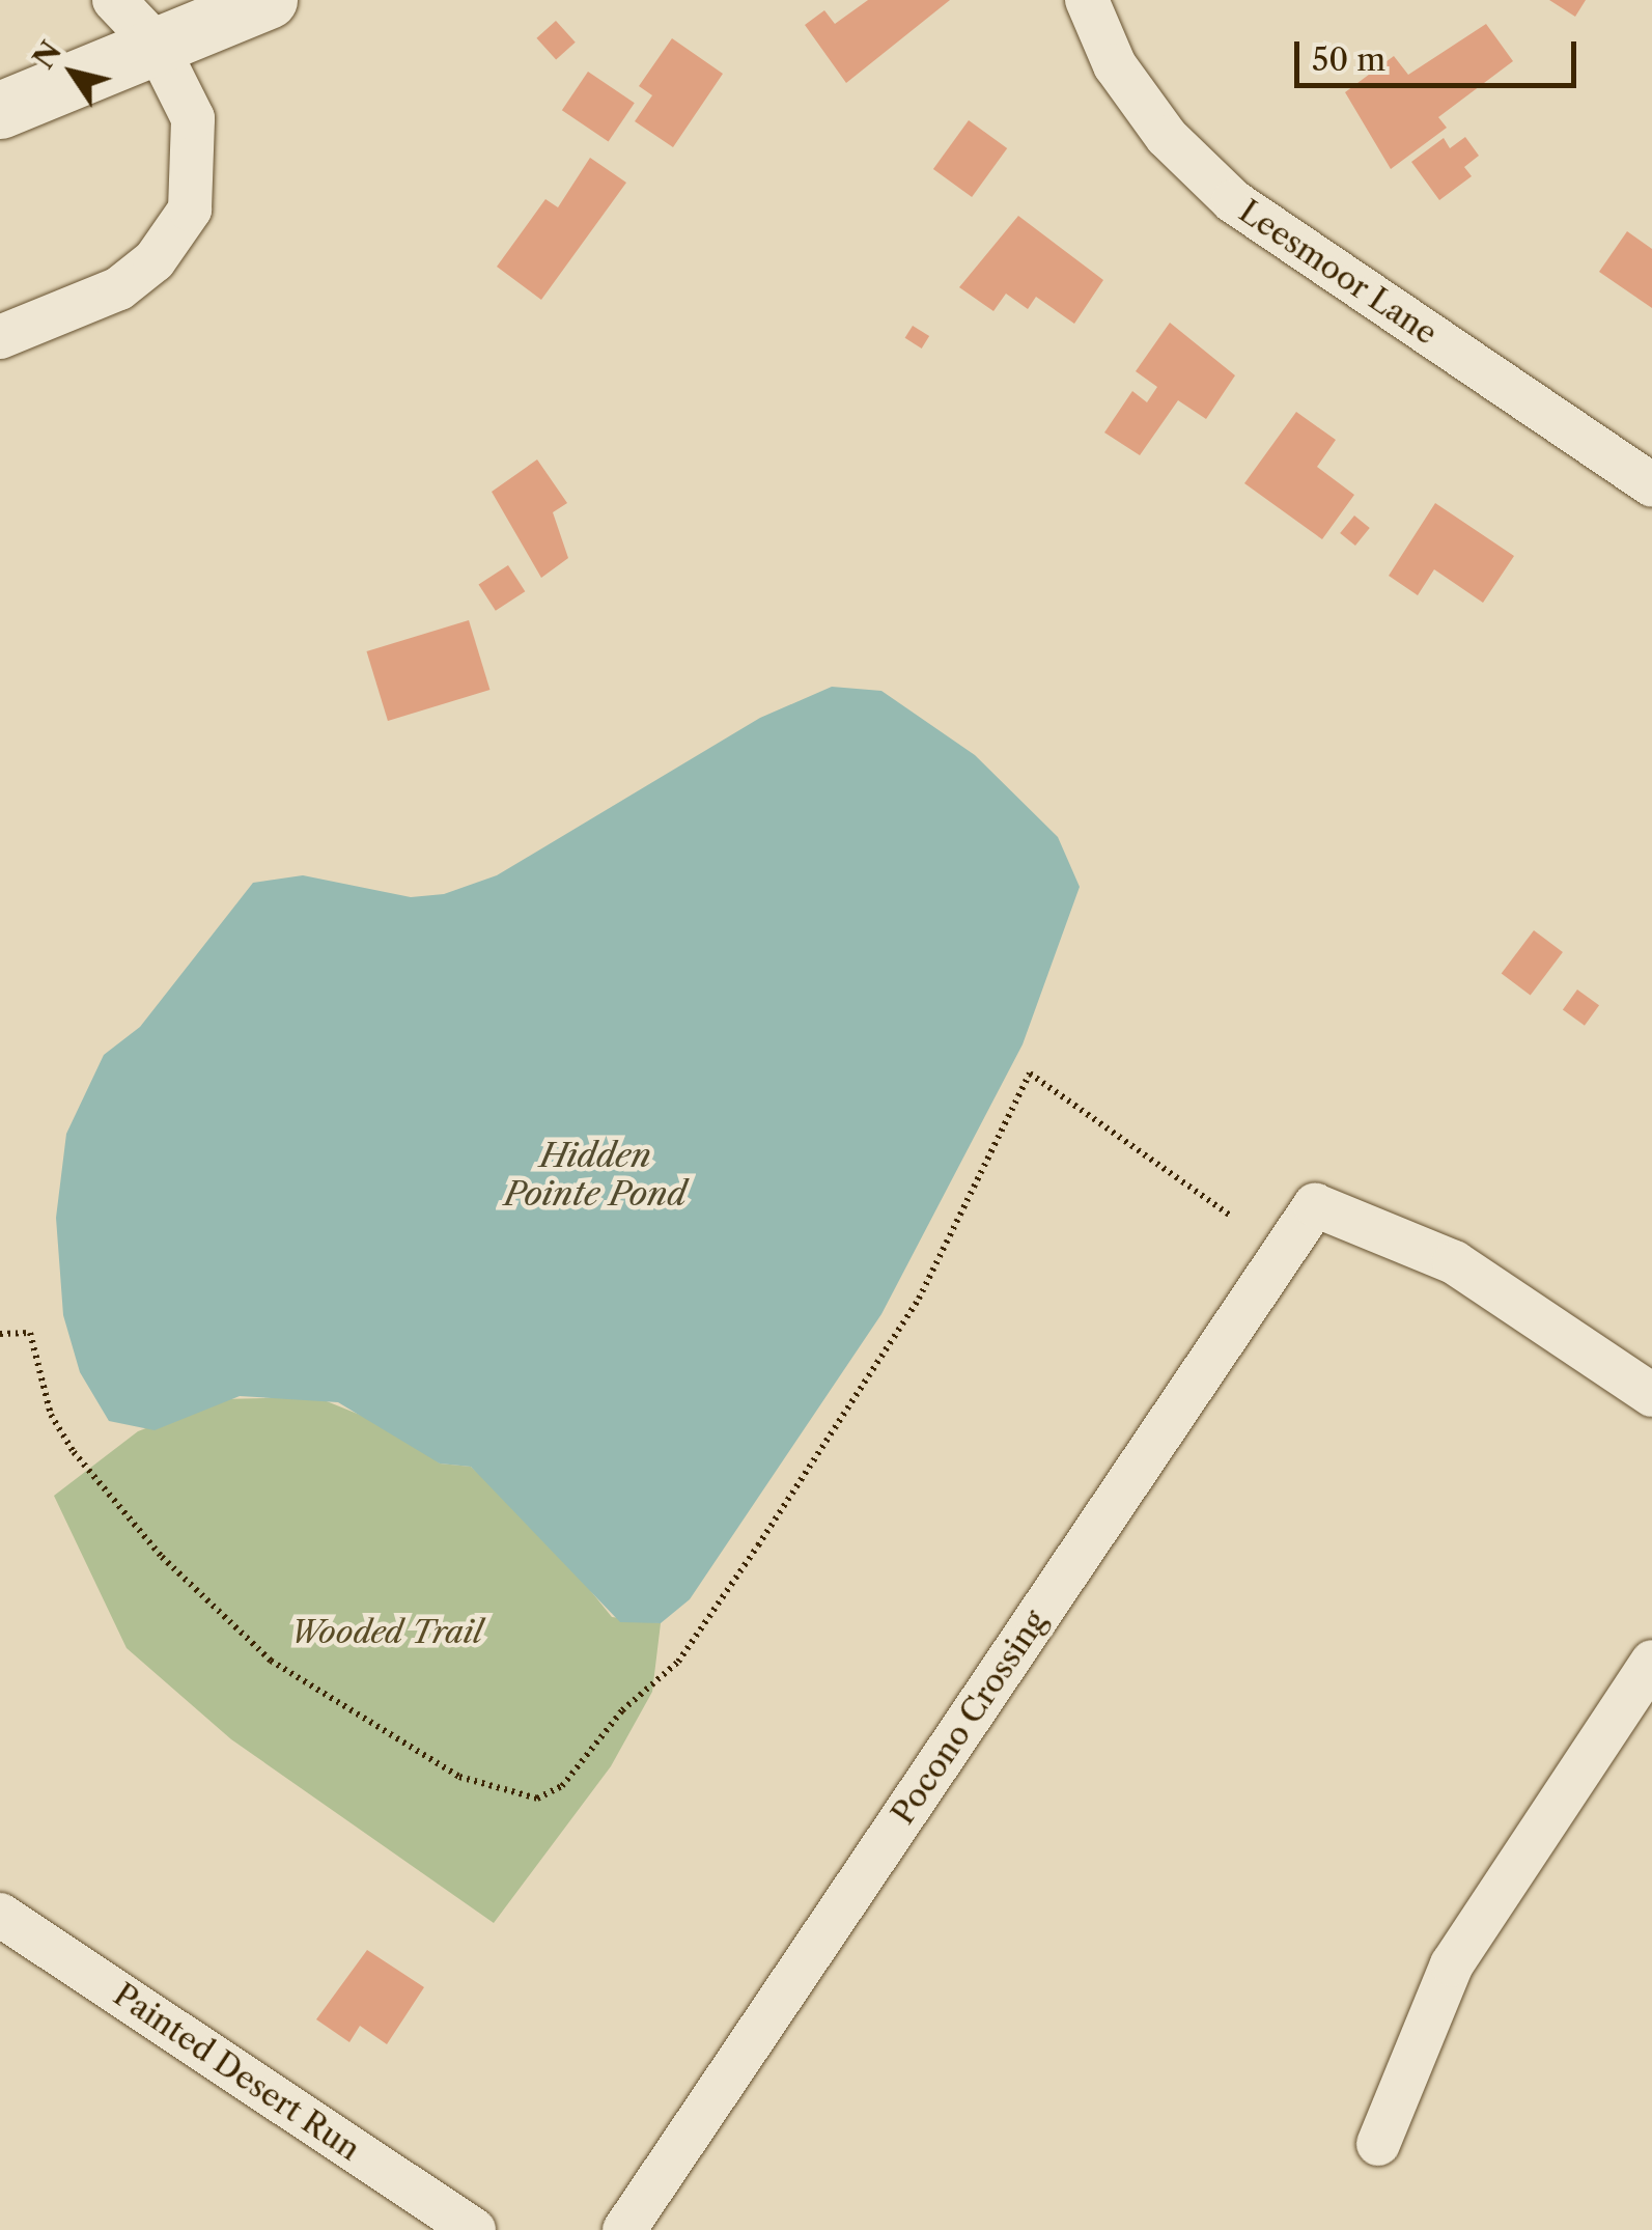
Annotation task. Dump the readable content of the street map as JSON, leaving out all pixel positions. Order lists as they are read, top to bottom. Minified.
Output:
{"streets":{"street":["Leesmoor Lane","Pocono Crossing","Painted Desert Run"]},"water":["Hidden Pointe Pond"],"parks":["Wooded Trail"],"scale_bar":"50 m","north":"top left"}
